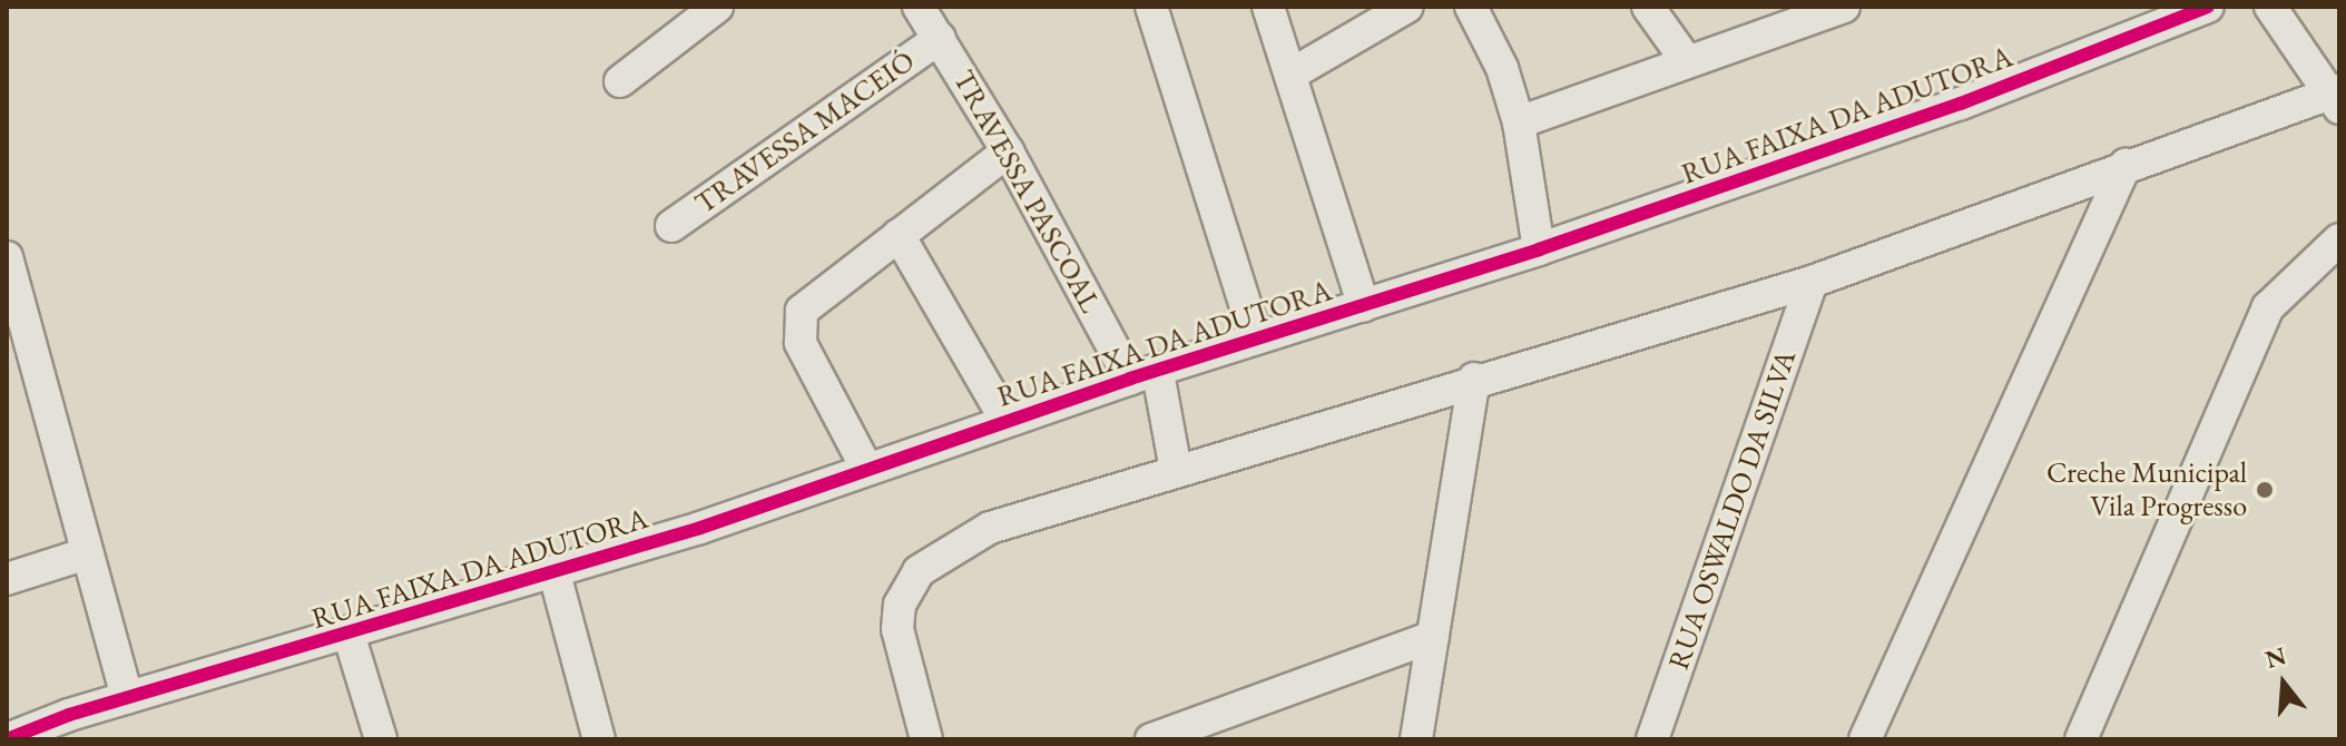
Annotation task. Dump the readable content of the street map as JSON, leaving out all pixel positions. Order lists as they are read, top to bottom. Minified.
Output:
{"streets":{"street":["RUA FAIXA DA ADUTORA","TRAVESSA MACEIÓ","TRAVESSA PASCOAL","RUA OSWALDO DA SILVA"]},"crossings":[["RUA FAIXA DA ADUTORA","TRAVESSA PASCOAL"],["TRAVESSA MACEIÓ","TRAVESSA PASCOAL"]],"places":["Creche Municipal Vila Progresso"],"north":"top"}
